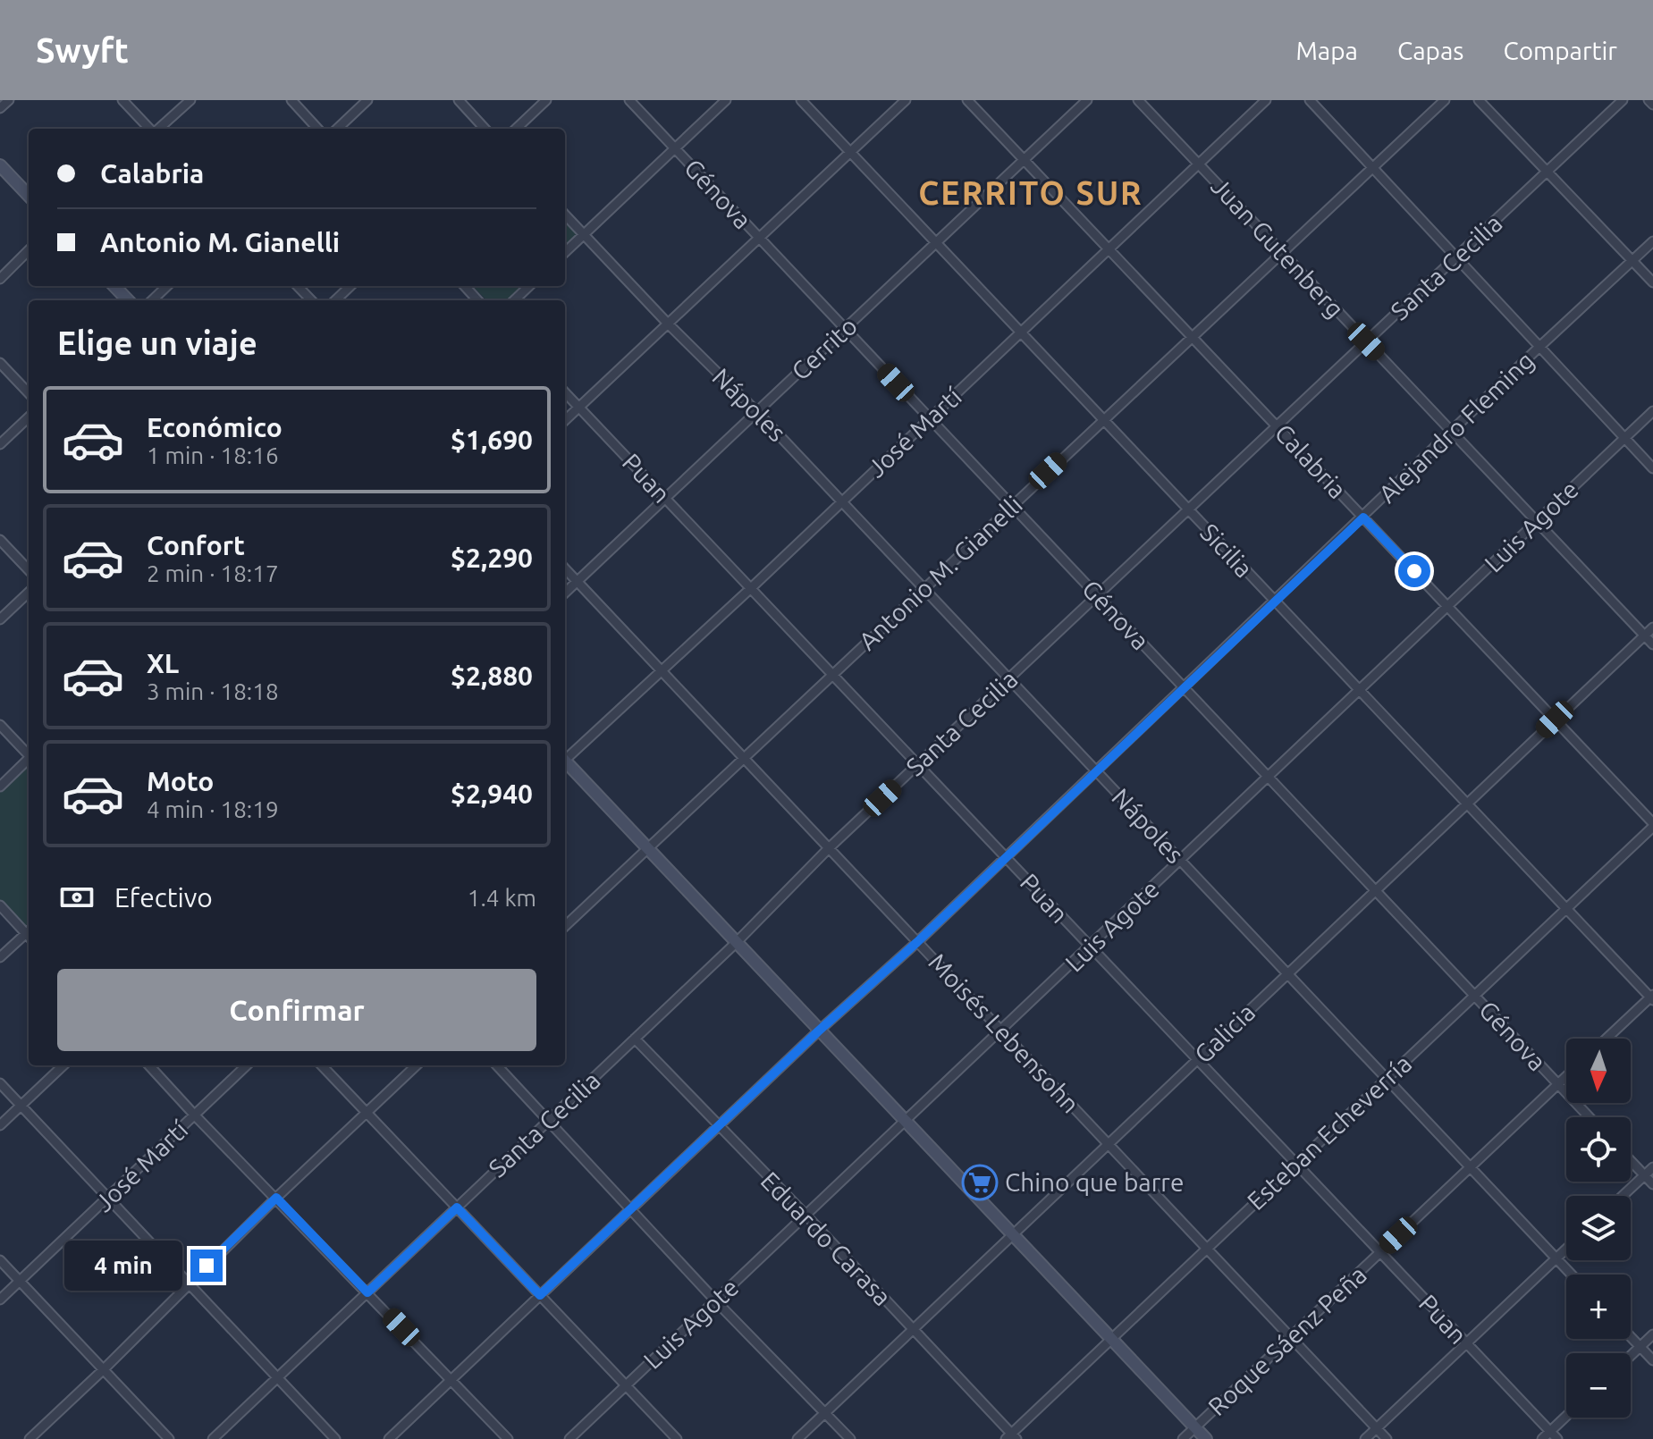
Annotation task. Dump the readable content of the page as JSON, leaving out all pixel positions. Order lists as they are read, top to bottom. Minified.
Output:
{"streets":{"street":["Génova","Juan Gutenberg","Santa Cecilia","Cerrito","Nápoles","Alejandro Fleming","José Martí","Calabria","Puan","Luis Agote","Sicilia","Antonio M. Gianelli","Moisés Lebensohn","Galicia","Esteban Echeverría","Eduardo Carasa","Roque Sáenz Peña"]},"crossings":[["Génova","Santa Cecilia"],["Génova","Cerrito"],["Génova","Alejandro Fleming"],["Génova","José Martí"],["Génova","Luis Agote"],["Génova","Antonio M. Gianelli"],["Génova","Galicia"],["Génova","Esteban Echeverría"],["Génova","Roque Sáenz Peña"],["Juan Gutenberg","Santa Cecilia"],["Juan Gutenberg","Alejandro Fleming"],["Juan Gutenberg","José Martí"],["Juan Gutenberg","Luis Agote"],["Juan Gutenberg","Antonio M. Gianelli"],["Juan Gutenberg","Galicia"],["Santa Cecilia","Nápoles"],["Santa Cecilia","Calabria"],["Santa Cecilia","Puan"],["Santa Cecilia","Sicilia"],["Santa Cecilia","Moisés Lebensohn"],["Santa Cecilia","Eduardo Carasa"],["Cerrito","Nápoles"],["Cerrito","Calabria"],["Cerrito","Puan"],["Cerrito","Sicilia"],["Cerrito","Moisés Lebensohn"],["Nápoles","Alejandro Fleming"],["Nápoles","José Martí"],["Nápoles","Luis Agote"],["Nápoles","Antonio M. Gianelli"],["Nápoles","Galicia"],["Nápoles","Esteban Echeverría"],["Nápoles","Roque Sáenz Peña"],["Alejandro Fleming","Calabria"],["Alejandro Fleming","Puan"],["Alejandro Fleming","Sicilia"],["Alejandro Fleming","Moisés Lebensohn"],["Alejandro Fleming","Eduardo Carasa"],["José Martí","Calabria"],["José Martí","Puan"],["José Martí","Sicilia"],["José Martí","Moisés Lebensohn"],["Calabria","Luis Agote"],["Calabria","Antonio M. Gianelli"],["Calabria","Galicia"],["Calabria","Esteban Echeverría"],["Puan","Luis Agote"],["Puan","Antonio M. Gianelli"],["Puan","Galicia"],["Puan","Esteban Echeverría"],["Puan","Roque Sáenz Peña"],["Luis Agote","Sicilia"],["Luis Agote","Moisés Lebensohn"],["Luis Agote","Eduardo Carasa"],["Sicilia","Antonio M. Gianelli"],["Sicilia","Galicia"],["Sicilia","Esteban Echeverría"],["Antonio M. Gianelli","Moisés Lebensohn"],["Moisés Lebensohn","Galicia"],["Moisés Lebensohn","Esteban Echeverría"],["Moisés Lebensohn","Roque Sáenz Peña"],["Galicia","Eduardo Carasa"],["Esteban Echeverría","Eduardo Carasa"]],"districts":["CERRITO SUR"],"places":{"supermarket":["Chino que barre"]},"north":"bottom","page":{"header":"Swyft","nav":["Mapa","Capas","Compartir"],"banner":["Calabria","Antonio M. Gianelli"],"heading":"Elige un viaje","list":[{"name":"Económico","note":"1 min · 18:16","value":"$1,690"},{"name":"Confort","note":"2 min · 18:17","value":"$2,290"},{"name":"XL","note":"3 min · 18:18","value":"$2,880"},{"name":"Moto","note":"4 min · 18:19","value":"$2,940"}],"pay":["Efectivo","1.4 km"],"buttons":"Confirmar","map_buttons":["+","−"],"bubble":"4 min"}}
